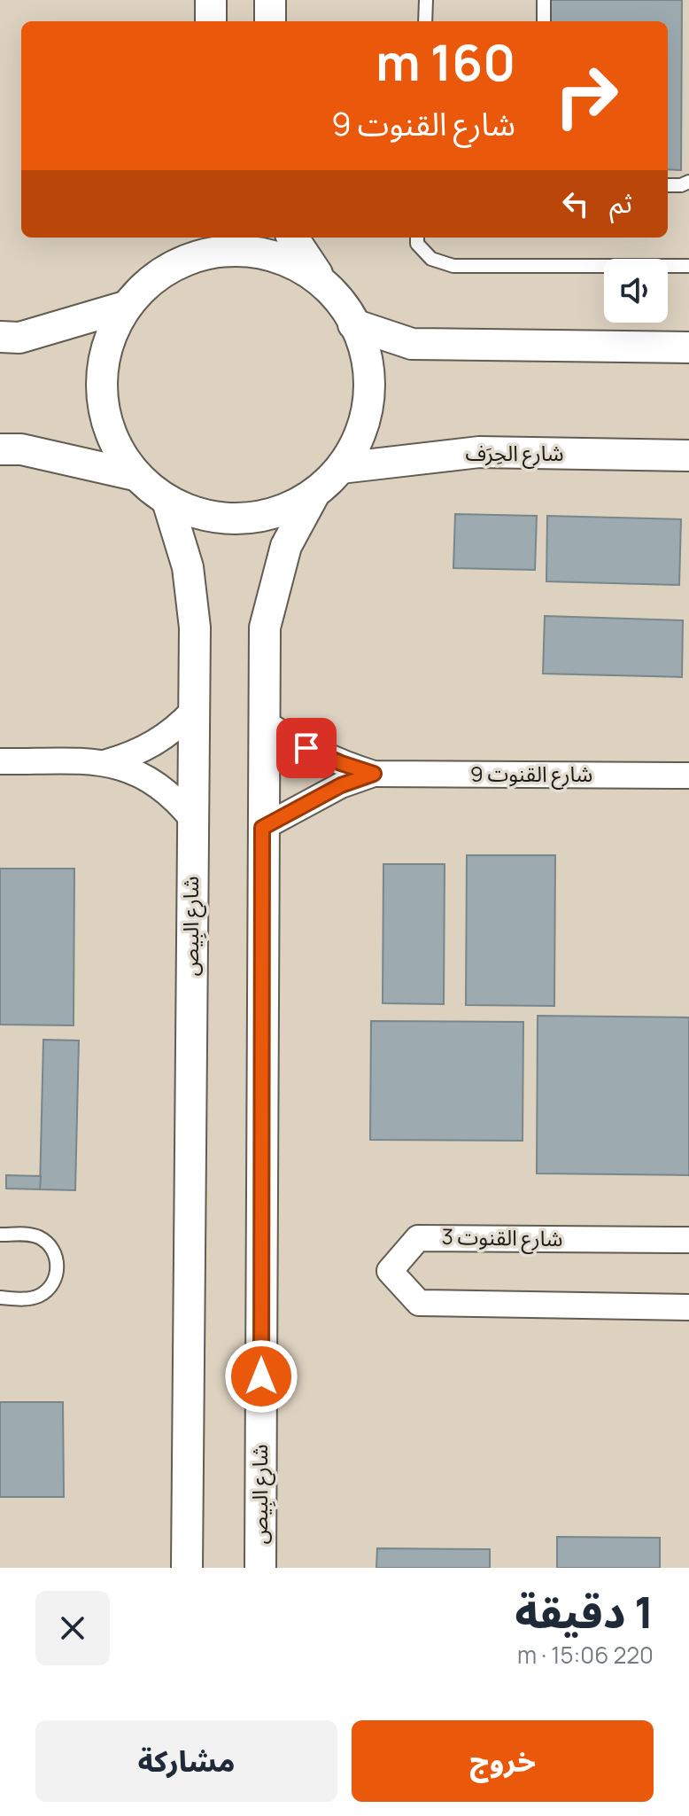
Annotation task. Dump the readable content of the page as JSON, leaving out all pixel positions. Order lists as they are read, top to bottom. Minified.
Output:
{"streets":{"street":["شارع الحِرَف","شارع القنوت 9","شارع البِيص","شارع القنوت 3"]},"crossings":[["شارع القنوت 9","شارع البِيص"]],"page":{"turn":["160 m","شارع القنوت 9"],"then":"ثم","heading":["1 دقيقة","220 m · 15:06"],"buttons":["خروج","مشاركة"]}}
